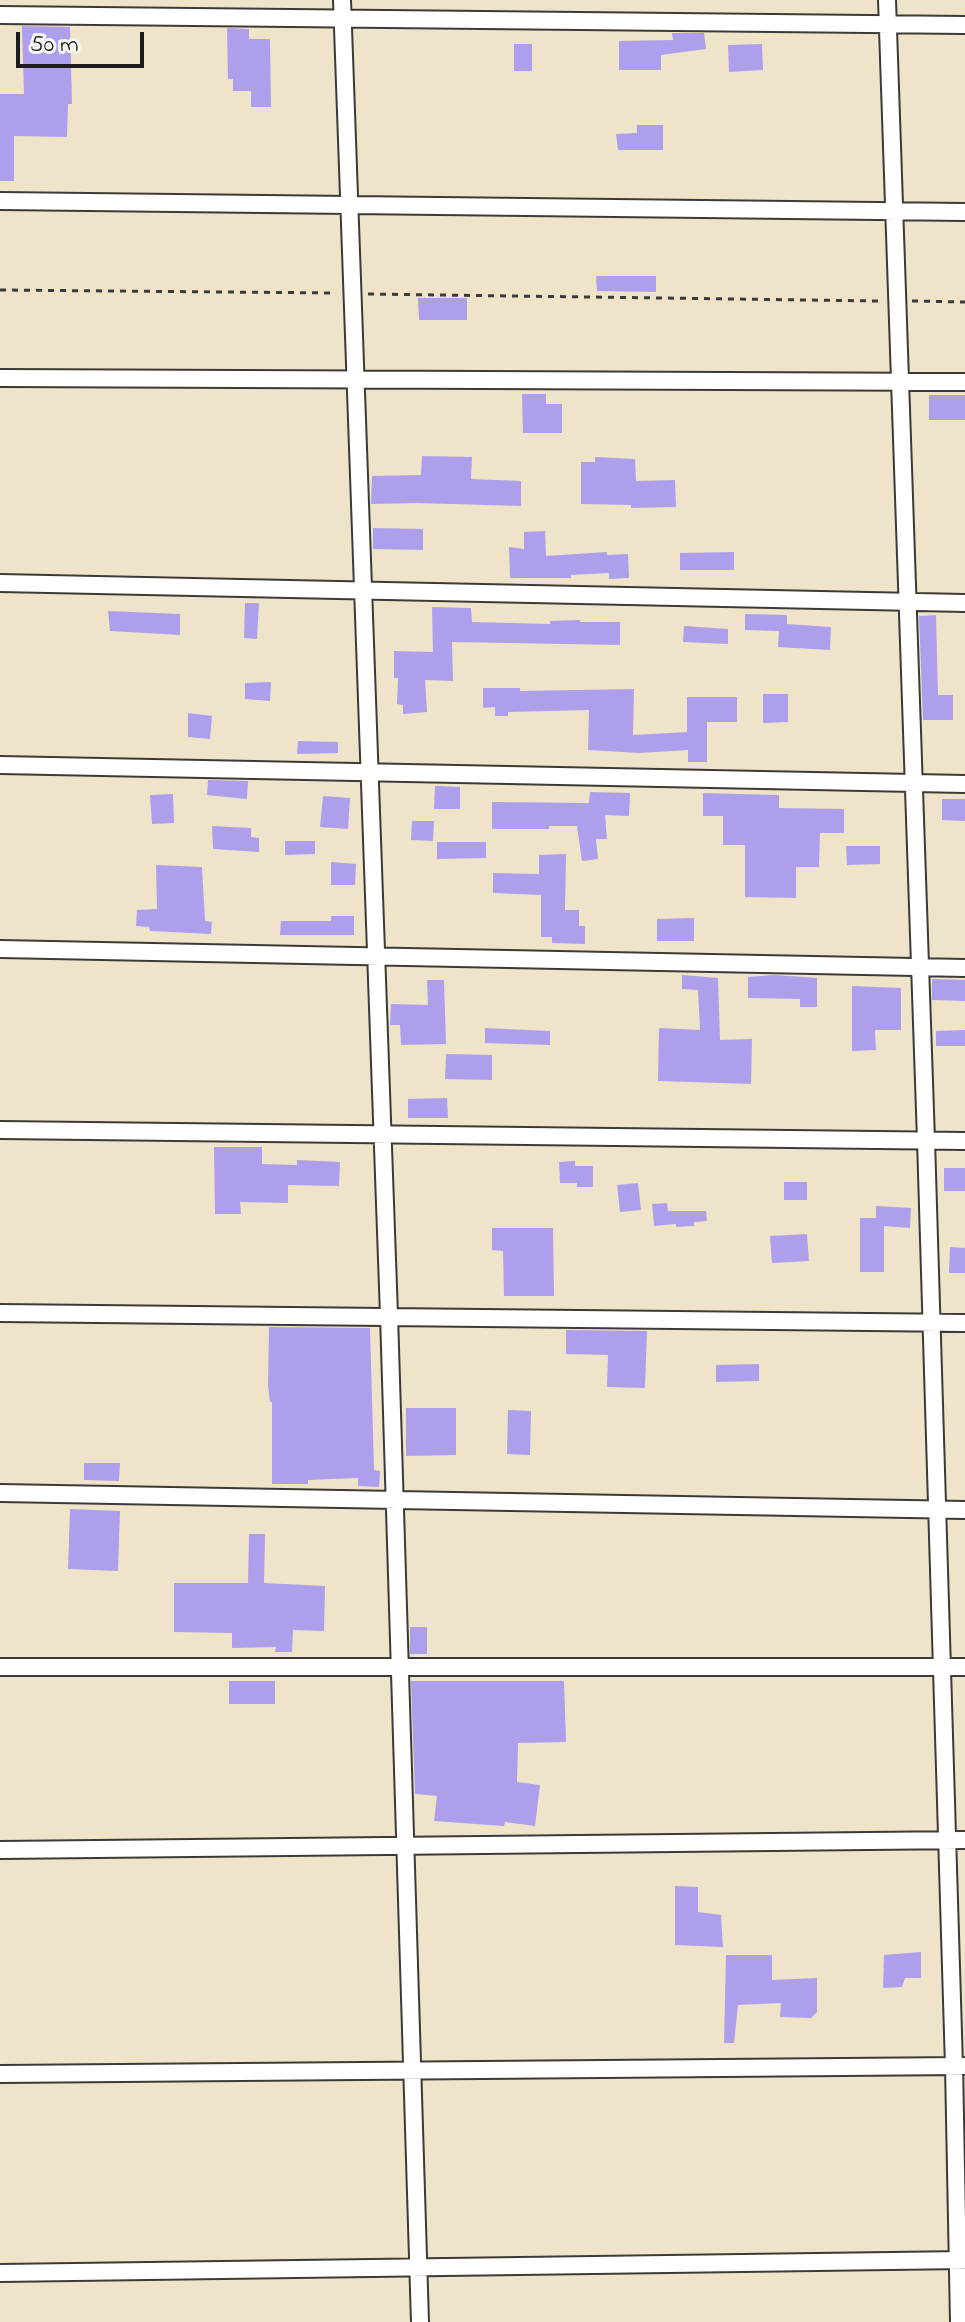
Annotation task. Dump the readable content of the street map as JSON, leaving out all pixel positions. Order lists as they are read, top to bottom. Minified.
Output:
{"scale_bar":"50 m"}
